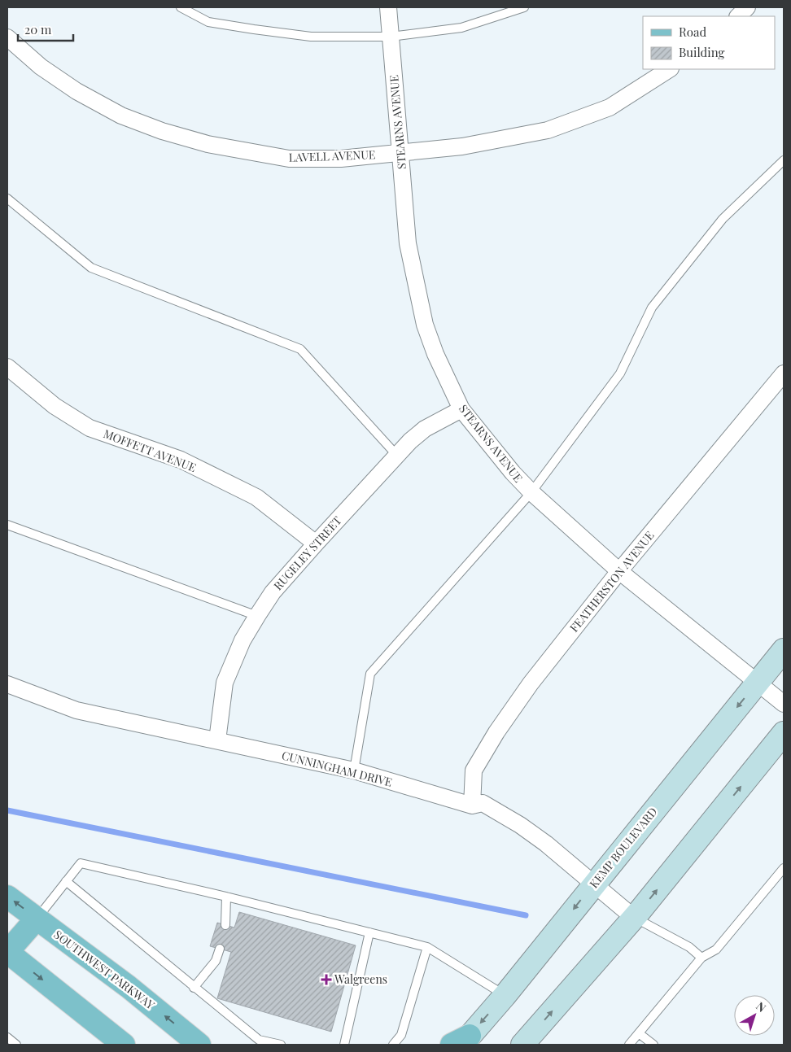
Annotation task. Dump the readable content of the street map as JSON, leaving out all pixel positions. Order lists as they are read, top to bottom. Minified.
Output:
{"streets":{"main road":["KEMP BOULEVARD","SOUTHWEST PARKWAY"],"street":["STEARNS AVENUE","LAVELL AVENUE","MOFFETT AVENUE","RUGELEY STREET","FEATHERSTON AVENUE","CUNNINGHAM DRIVE"]},"crossings":[["STEARNS AVENUE","LAVELL AVENUE"],["STEARNS AVENUE","RUGELEY STREET"],["STEARNS AVENUE","FEATHERSTON AVENUE"],["STEARNS AVENUE","KEMP BOULEVARD"],["MOFFETT AVENUE","RUGELEY STREET"],["RUGELEY STREET","CUNNINGHAM DRIVE"],["FEATHERSTON AVENUE","CUNNINGHAM DRIVE"],["CUNNINGHAM DRIVE","KEMP BOULEVARD"]],"places":{"health":["Walgreens"]},"legend":["Road","Building"],"scale_bar":"20 m","north":"top right"}
